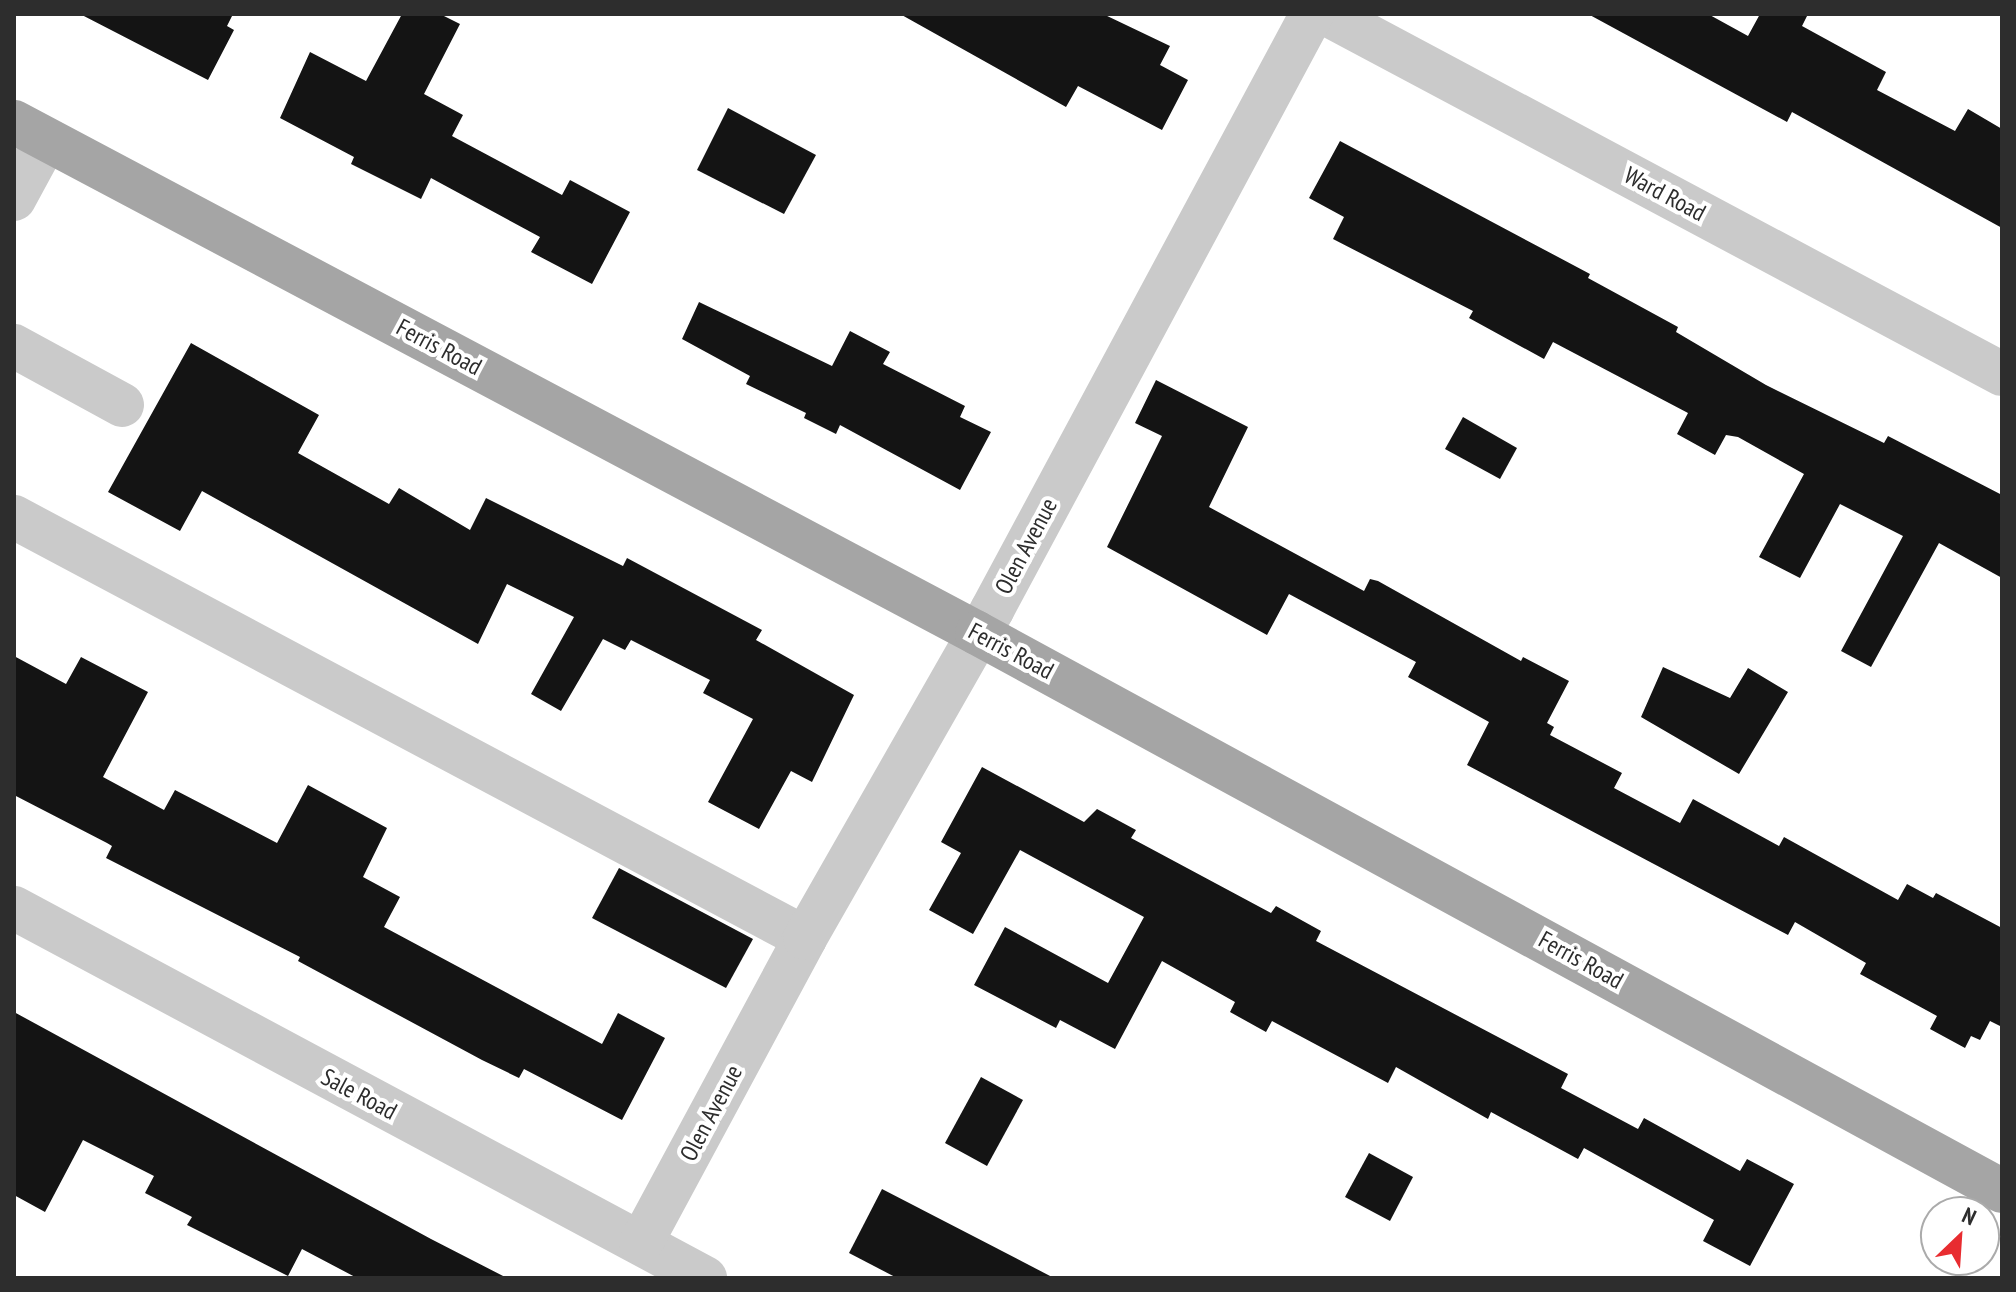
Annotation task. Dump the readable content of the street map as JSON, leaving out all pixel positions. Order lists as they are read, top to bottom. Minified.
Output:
{"streets":{"main road":["Ferris Road"],"street":["Ward Road","Olen Avenue","Sale Road"]},"crossings":[["Ferris Road","Olen Avenue"],["Olen Avenue","Sale Road"]],"north":"top right"}
